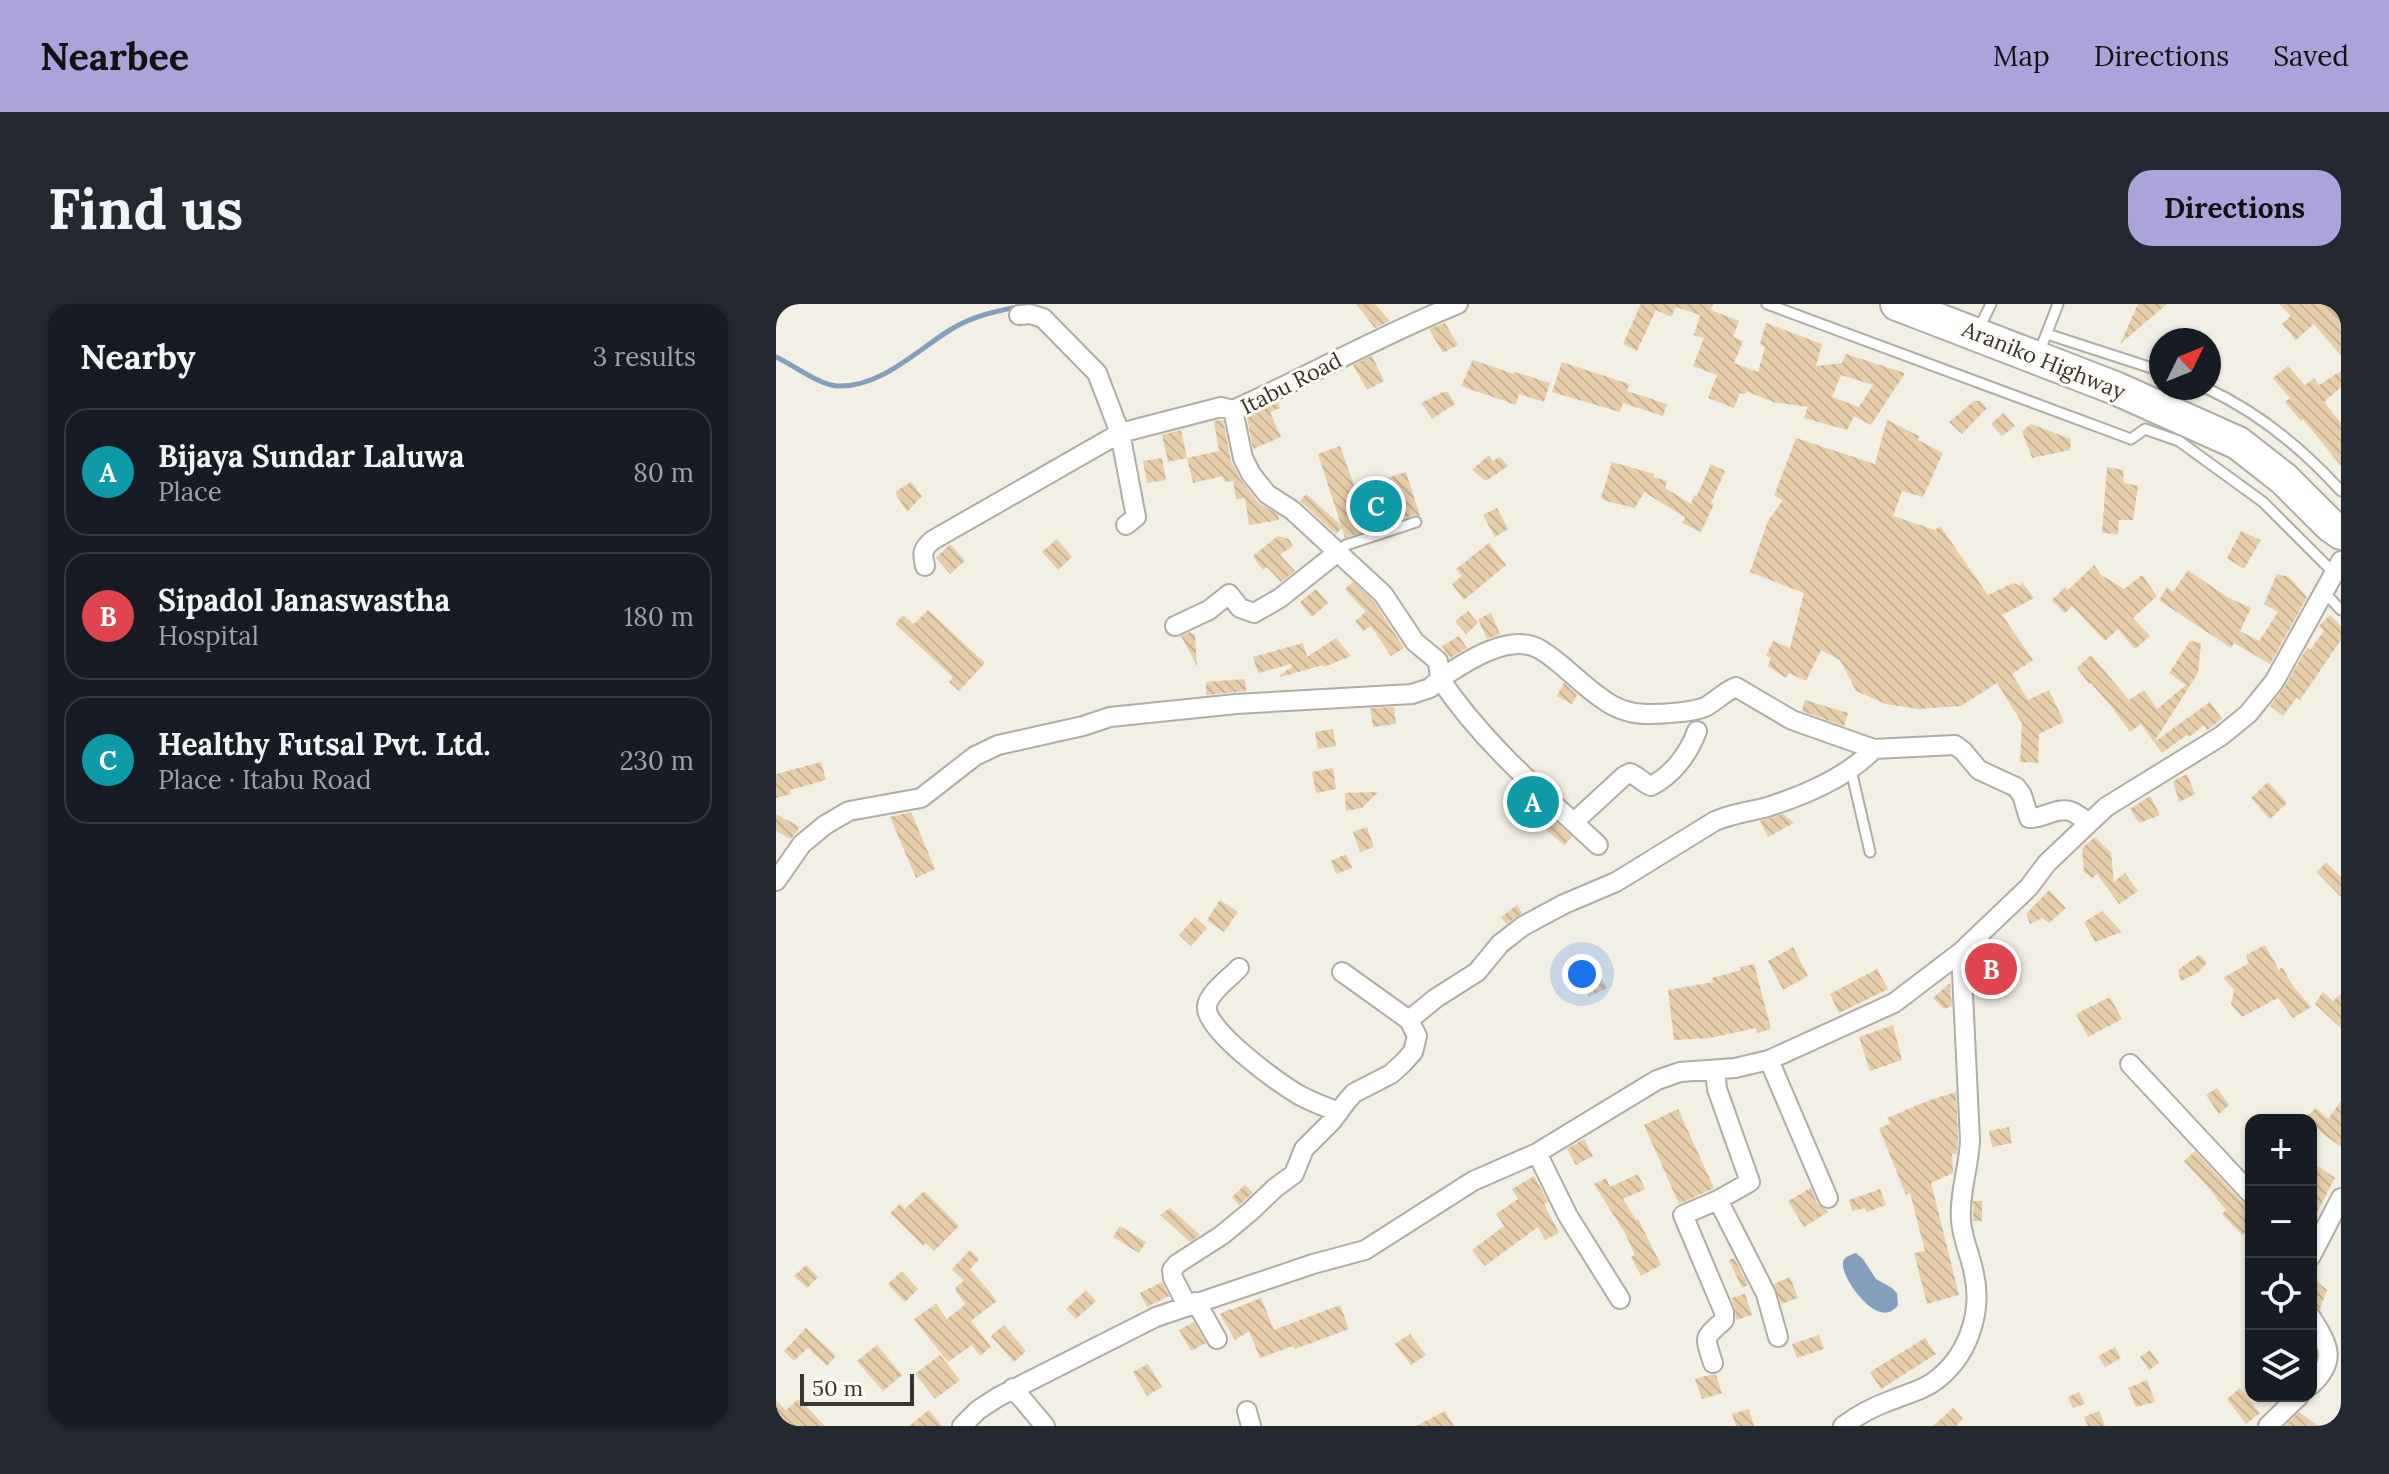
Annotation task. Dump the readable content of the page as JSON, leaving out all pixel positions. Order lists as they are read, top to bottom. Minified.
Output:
{"streets":{"highway":["Araniko Highway"],"street":["Itabu Road"]},"scale_bar":"50 m","north":"top right","page":{"header":"Nearbee","nav":["Map","Directions","Saved"],"buttons":"Directions","title":"Find us","heading":["Nearby","3 results"],"list":[{"mark":"A","name":"Bijaya Sundar Laluwa","note":"Place","value":"80 m"},{"mark":"B","name":"Sipadol Janaswastha","note":"Hospital","value":"180 m"},{"mark":"C","name":"Healthy Futsal Pvt. Ltd.","note":"Place · Itabu Road","value":"230 m"}],"pins":["C","A","B"],"map_buttons":["+","−"],"scale":"50 m"}}
